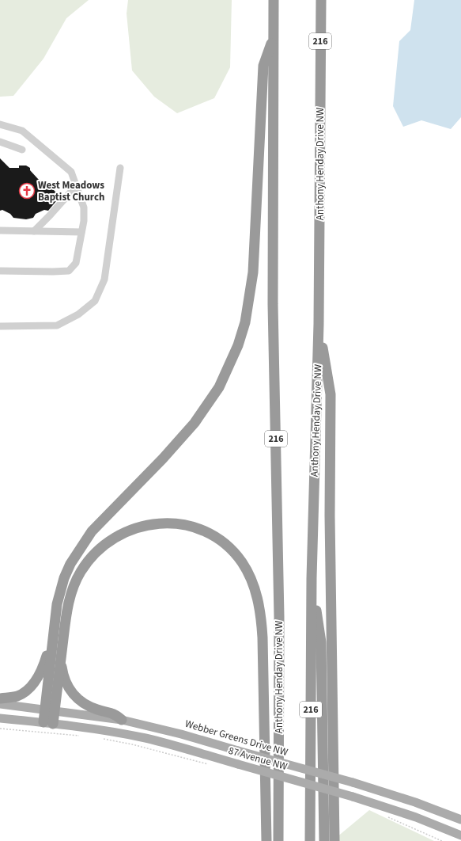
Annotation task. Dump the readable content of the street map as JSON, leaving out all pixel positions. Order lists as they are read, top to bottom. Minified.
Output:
{"streets":{"highway":["216","Anthony Henday Drive NW"],"main road":["Webber Greens Drive NW","87 Avenue NW"]},"places":{"church":["West Meadows Baptist Church"]}}
